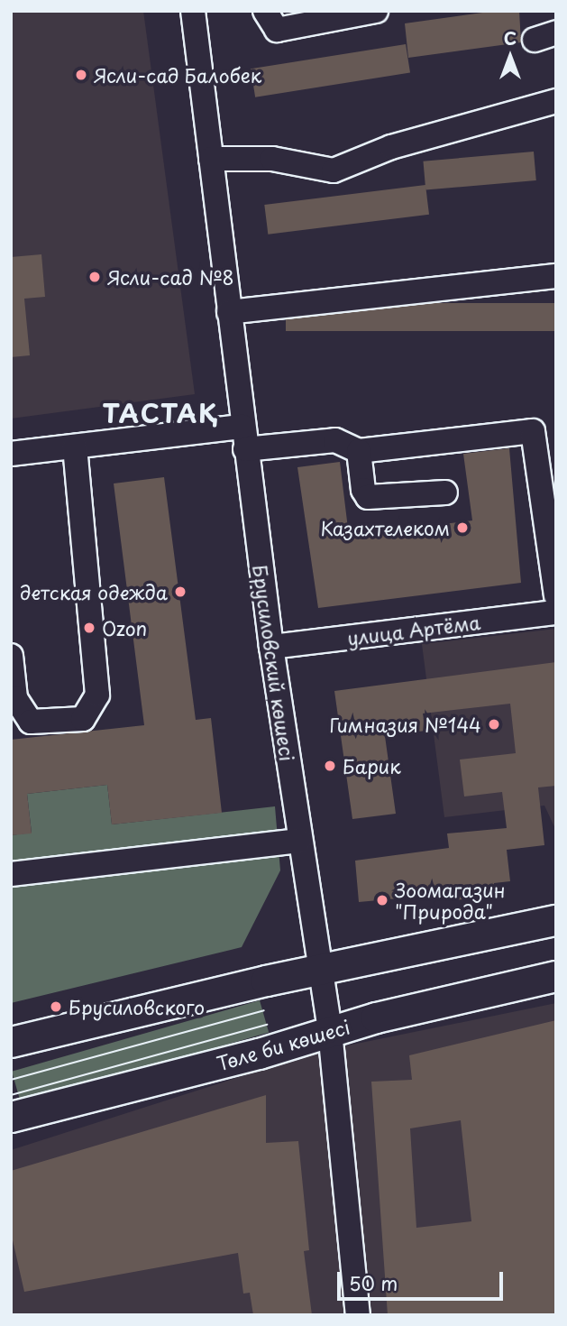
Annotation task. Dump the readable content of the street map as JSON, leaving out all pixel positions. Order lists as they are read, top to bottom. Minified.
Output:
{"streets":{"main road":["Төле би көшесі"],"street":["улица Артёма","Брусиловский көшесі"]},"crossings":[["улица Артёма","Брусиловский көшесі"],["Брусиловский көшесі","Төле би көшесі"]],"districts":["ТАСТАҚ"],"places":["Ясли-сад Балобек","Ясли-сад №8","Казахтелеком","детская одежда","Ozon","Гимназия №144","Барик","Зоомагазин \"Природа\"","Брусиловского"],"scale_bar":"50 m","north":"top"}
